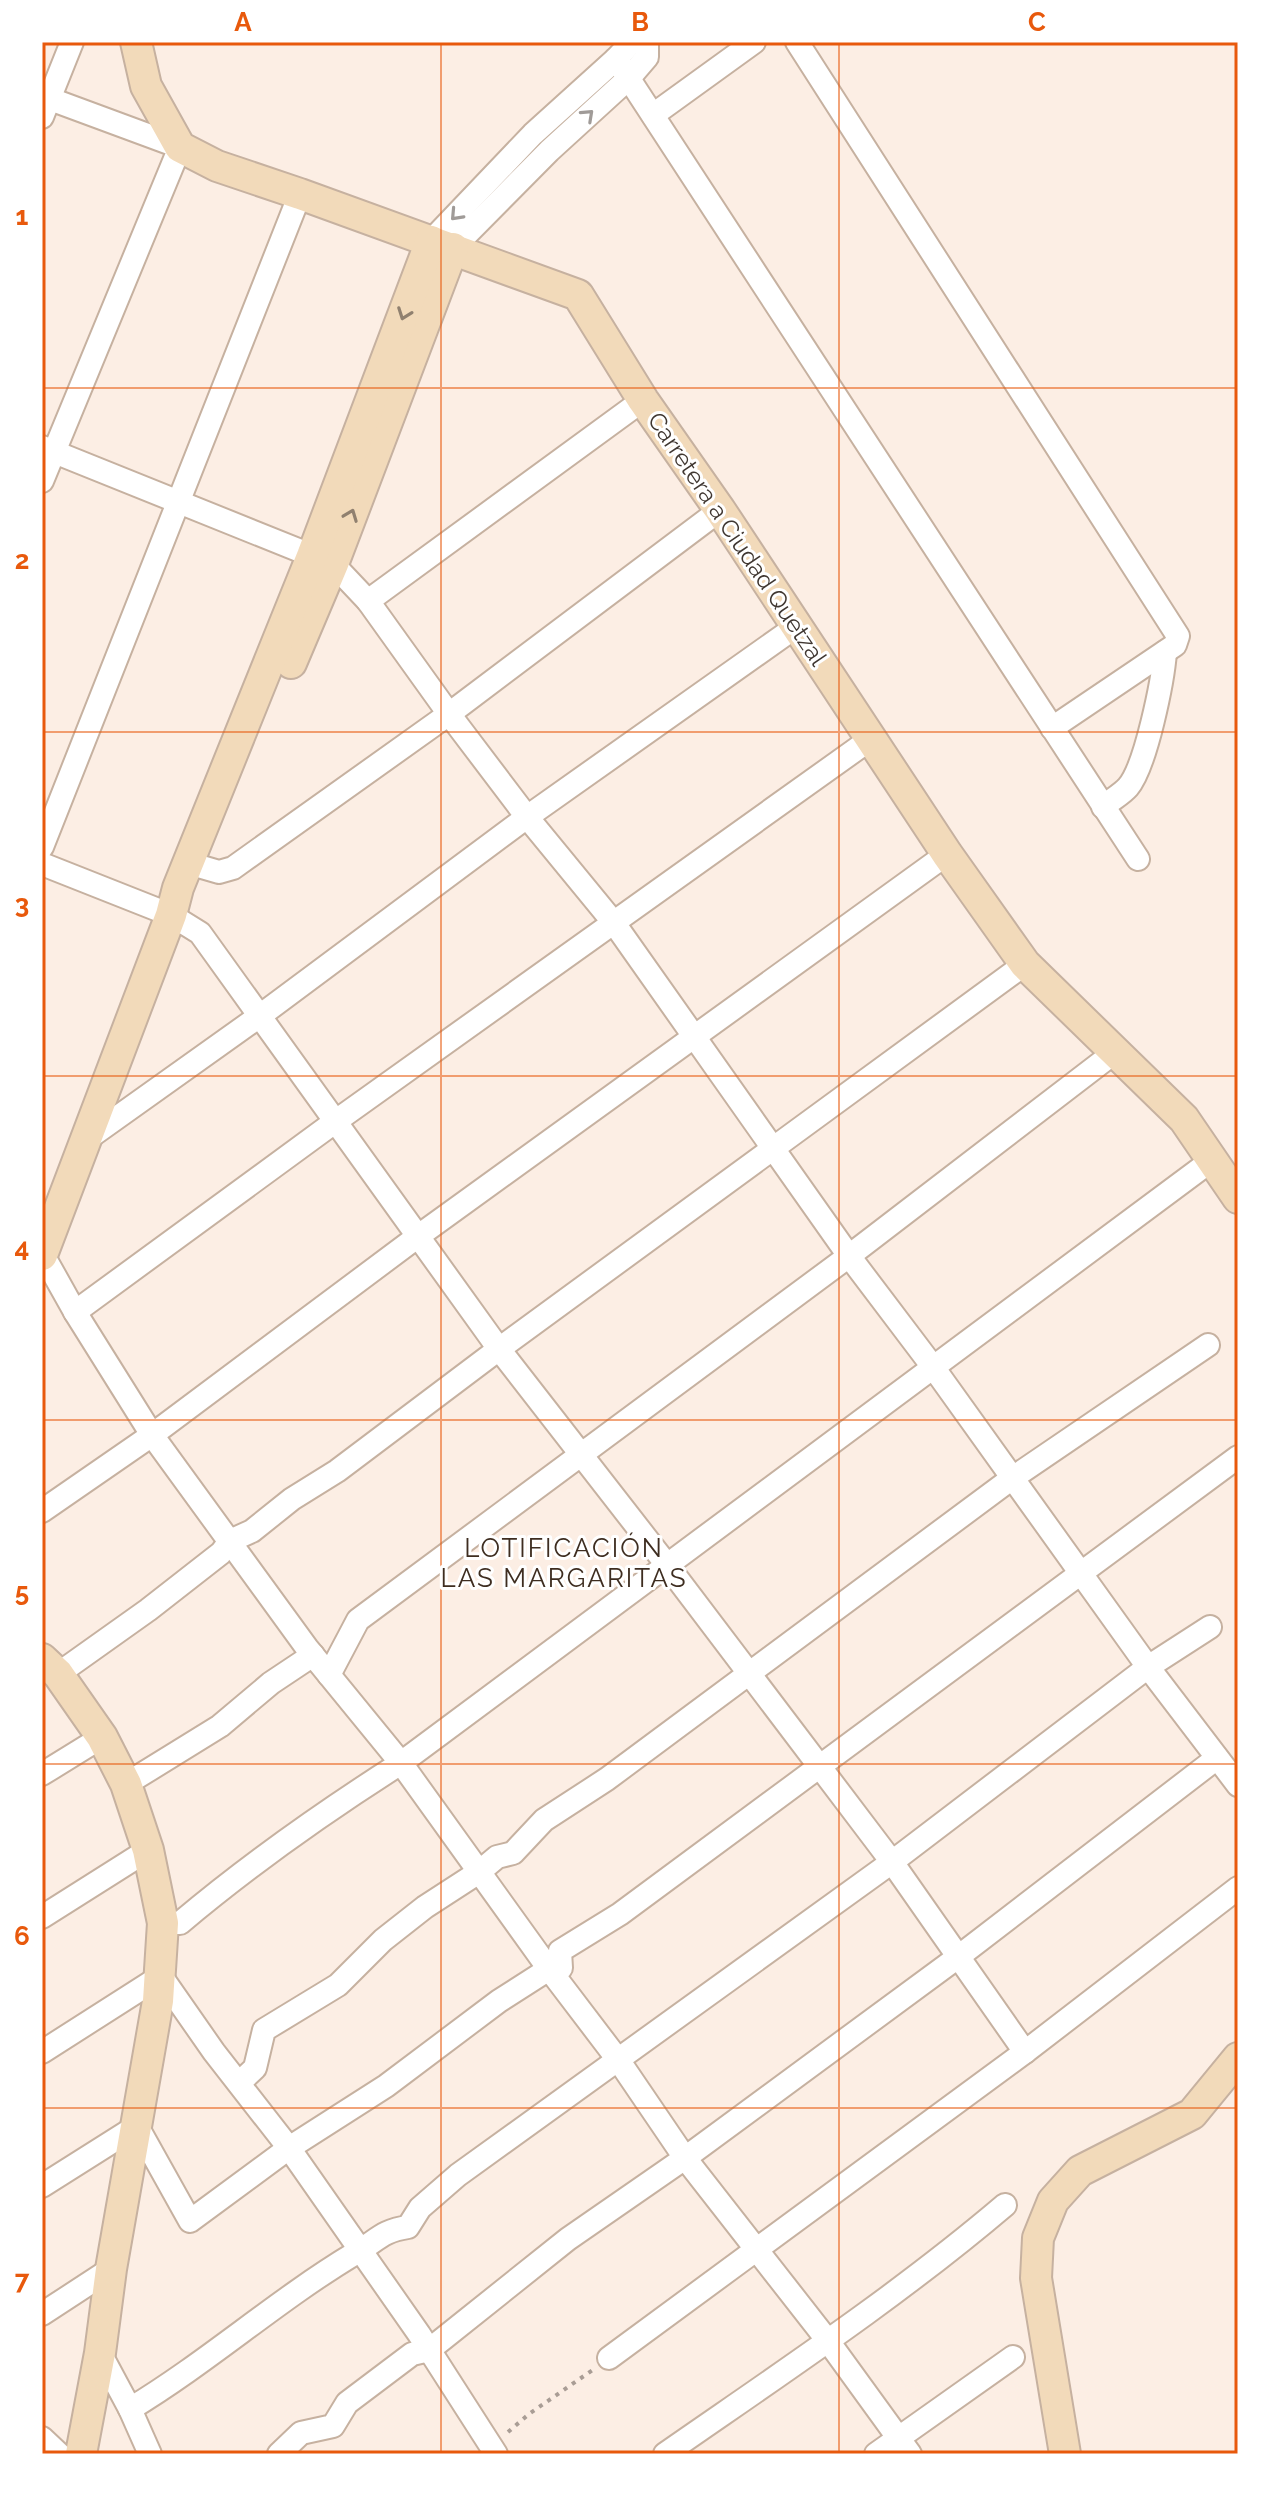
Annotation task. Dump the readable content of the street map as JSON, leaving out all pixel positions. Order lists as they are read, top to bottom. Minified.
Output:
{"streets":{"main road":["Carretera a Ciudad Quetzal"]},"districts":["LOTIFICACIÓN LAS MARGARITAS"],"grid":{"columns":["A","B","C"],"rows":["1","2","3","4","5","6","7"]}}
